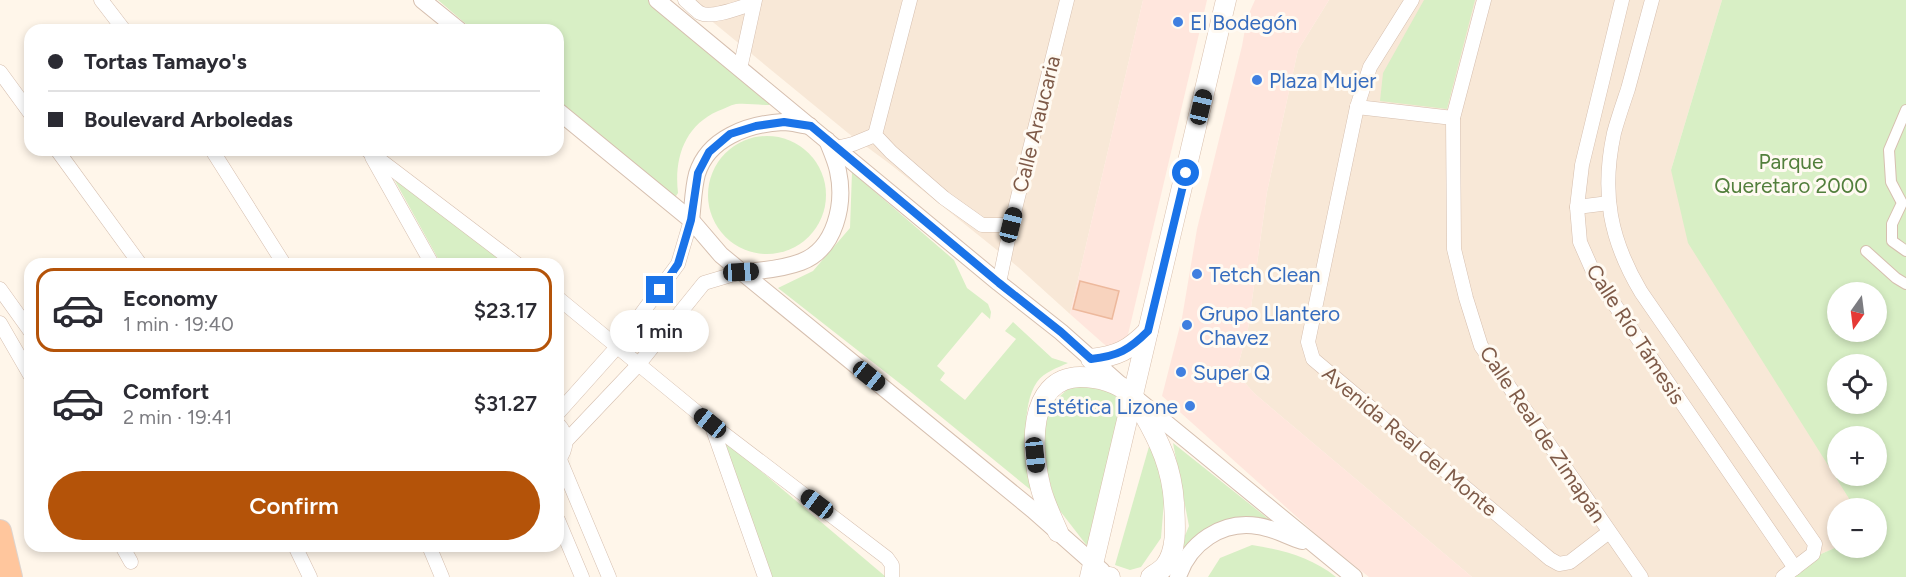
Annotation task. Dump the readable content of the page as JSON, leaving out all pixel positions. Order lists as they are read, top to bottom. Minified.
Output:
{"streets":{"street":["Calle Araucaria","Calle Río Támesis","Calle Real de Zimapán","Avenida Real del Monte"]},"crossings":[["Calle Real de Zimapán","Avenida Real del Monte"]],"parks":["Parque Queretaro 2000"],"places":["El Bodegón","Plaza Mujer","Tetch Clean","Grupo Llantero Chavez","Super Q","Estética Lizone"],"north":"bottom","page":{"banner":["Tortas Tamayo's","Boulevard Arboledas"],"list":[{"name":"Economy","note":"1 min · 19:40","value":"$23.17"},{"name":"Comfort","note":"2 min · 19:41","value":"$31.27"}],"map_buttons":["+","−"],"bubble":"1 min","buttons":"Confirm"}}
